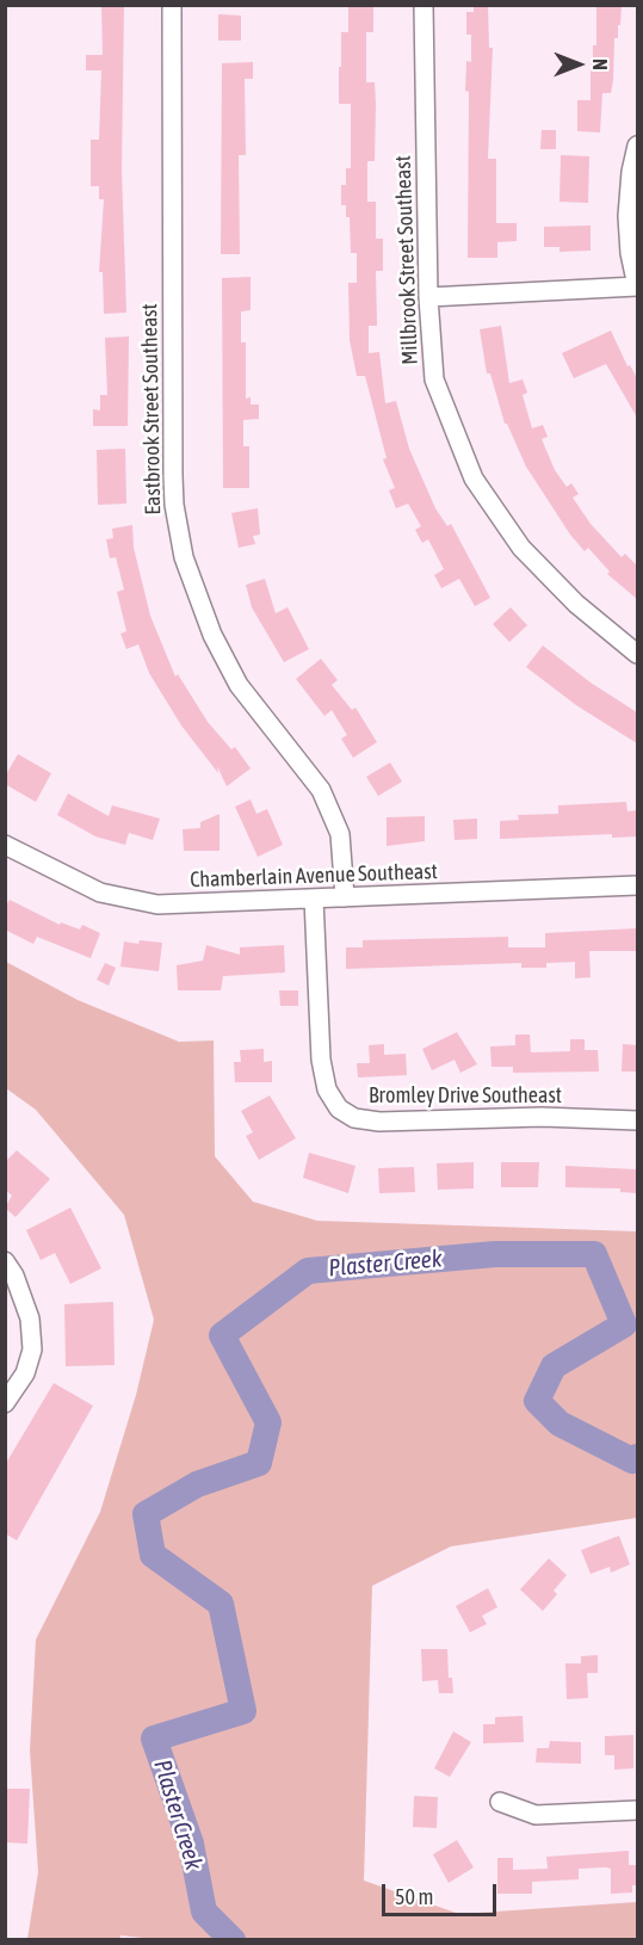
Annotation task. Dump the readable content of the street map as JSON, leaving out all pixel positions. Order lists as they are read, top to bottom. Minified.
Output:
{"streets":{"street":["Millbrook Street Southeast","Eastbrook Street Southeast","Chamberlain Avenue Southeast","Bromley Drive Southeast"]},"crossings":[["Eastbrook Street Southeast","Chamberlain Avenue Southeast"],["Chamberlain Avenue Southeast","Bromley Drive Southeast"]],"water":["Plaster Creek"],"scale_bar":"50 m","north":"right"}
